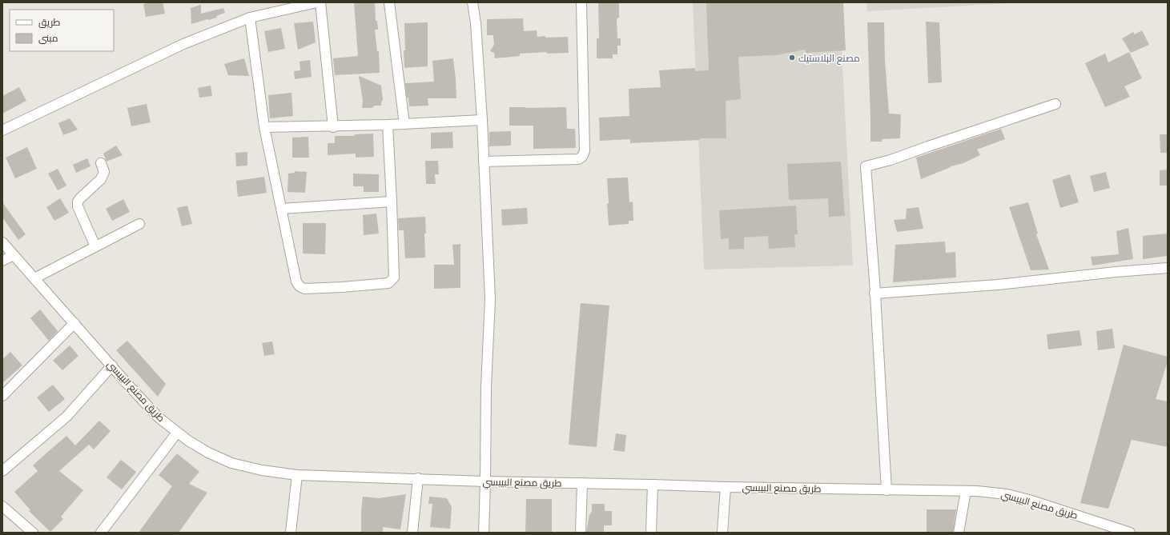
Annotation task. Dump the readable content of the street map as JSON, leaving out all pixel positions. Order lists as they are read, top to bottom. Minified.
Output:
{"streets":{"street":["طريق مصنع البيبسي"]},"places":["مصنع البلاستيك"],"legend":["طريق","مبنى"]}
